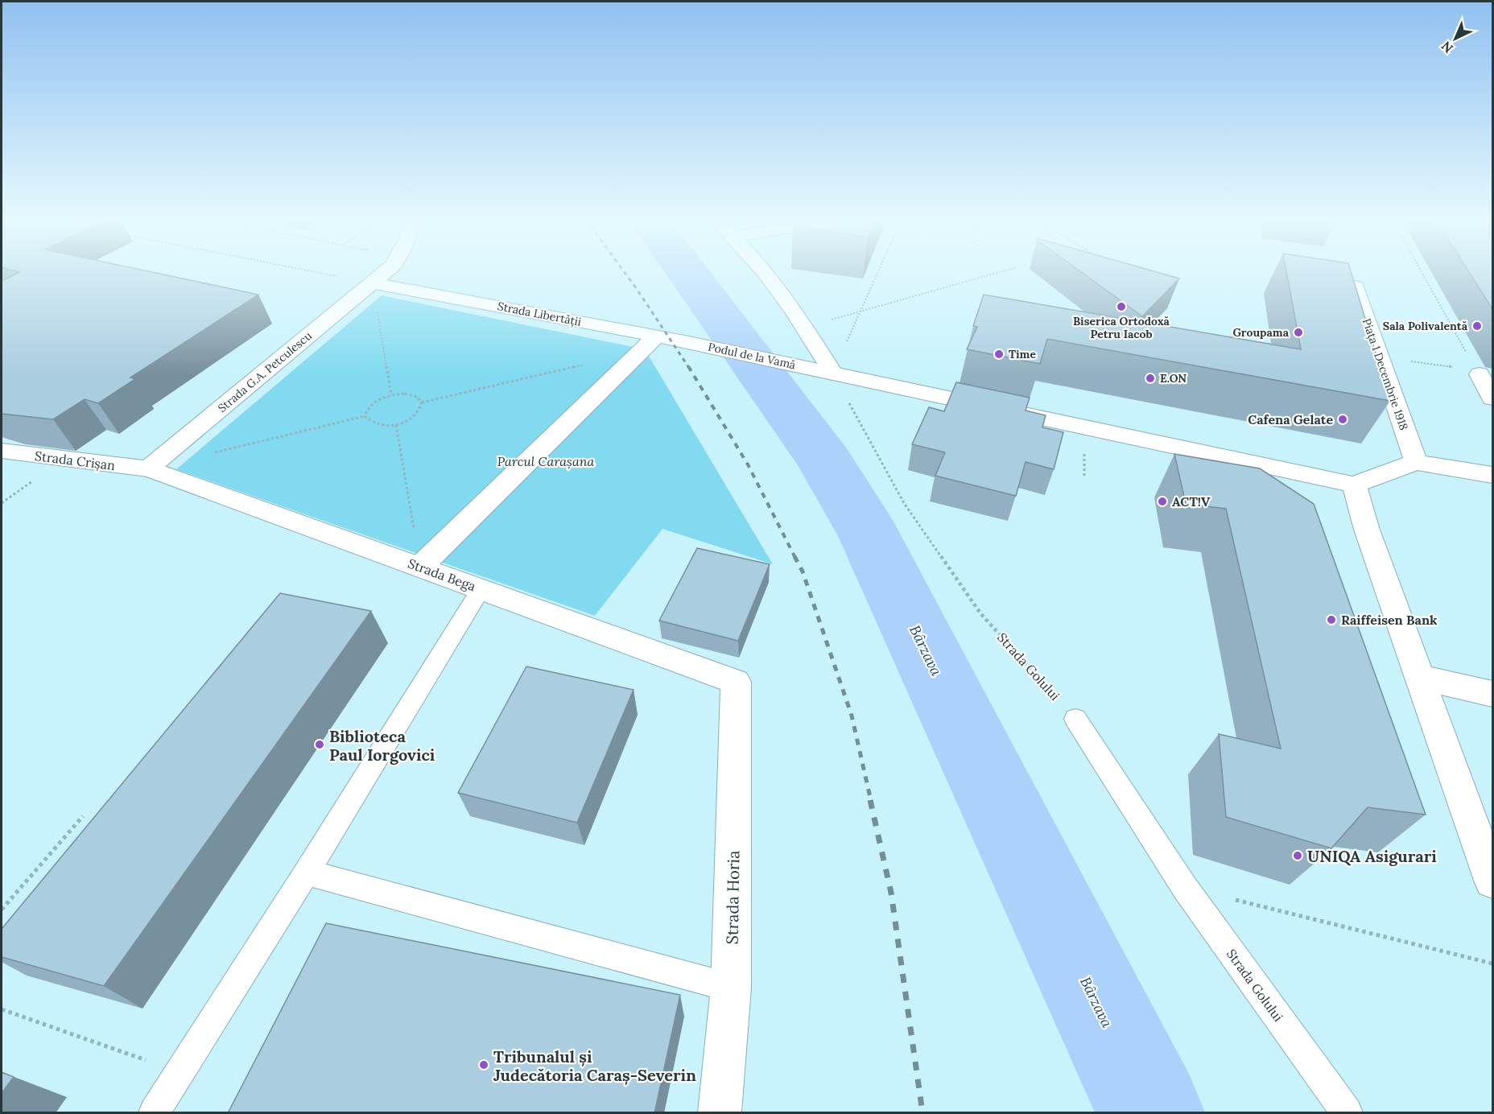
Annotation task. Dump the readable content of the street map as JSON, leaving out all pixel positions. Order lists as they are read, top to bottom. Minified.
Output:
{"streets":{"street":["Strada Libertății","Podul de la Vamă","Strada G.A. Petculescu","Piața 1 Decembrie 1918","Strada Crișan","Strada Bega","Strada Horia"],"lane":["Strada Golului"]},"crossings":[["Strada Libertății","Podul de la Vamă"],["Strada Libertății","Strada G.A. Petculescu"],["Podul de la Vamă","Strada Golului"],["Strada G.A. Petculescu","Strada Crișan"],["Strada G.A. Petculescu","Strada Bega"],["Strada Crișan","Strada Bega"],["Strada Bega","Strada Horia"]],"water":["Bârzava"],"parks":["Parcul Carașana"],"places":["Biserica Ortodoxă Petru Iacob","Sala Polivalentă","Groupama","Time","E.ON","Cafena Gelate","ACT!V","Raiffeisen Bank","Biblioteca Paul Iorgovici","UNIQA Asigurari","Tribunalul și Judecătoria Caraș-Severin"],"north":"bottom left"}
